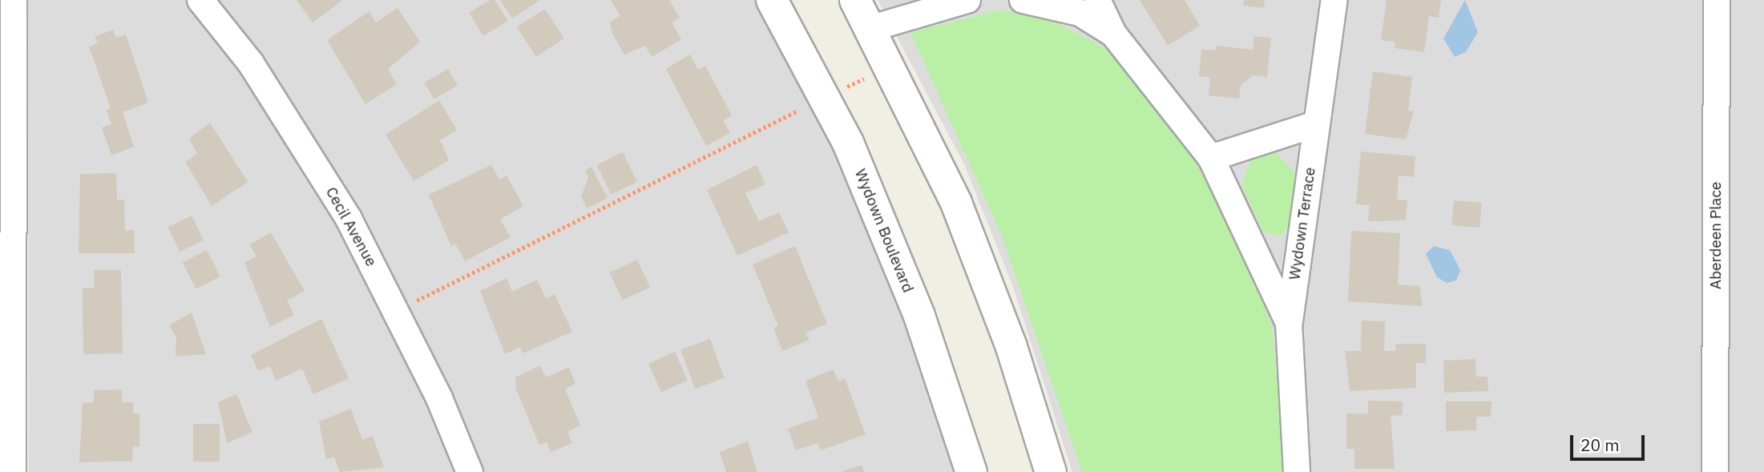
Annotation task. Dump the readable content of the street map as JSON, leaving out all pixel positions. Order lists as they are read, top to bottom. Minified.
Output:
{"streets":{"street":["Wydown Terrace","Cecil Avenue","Wydown Boulevard","Aberdeen Place"]},"scale_bar":"20 m"}
